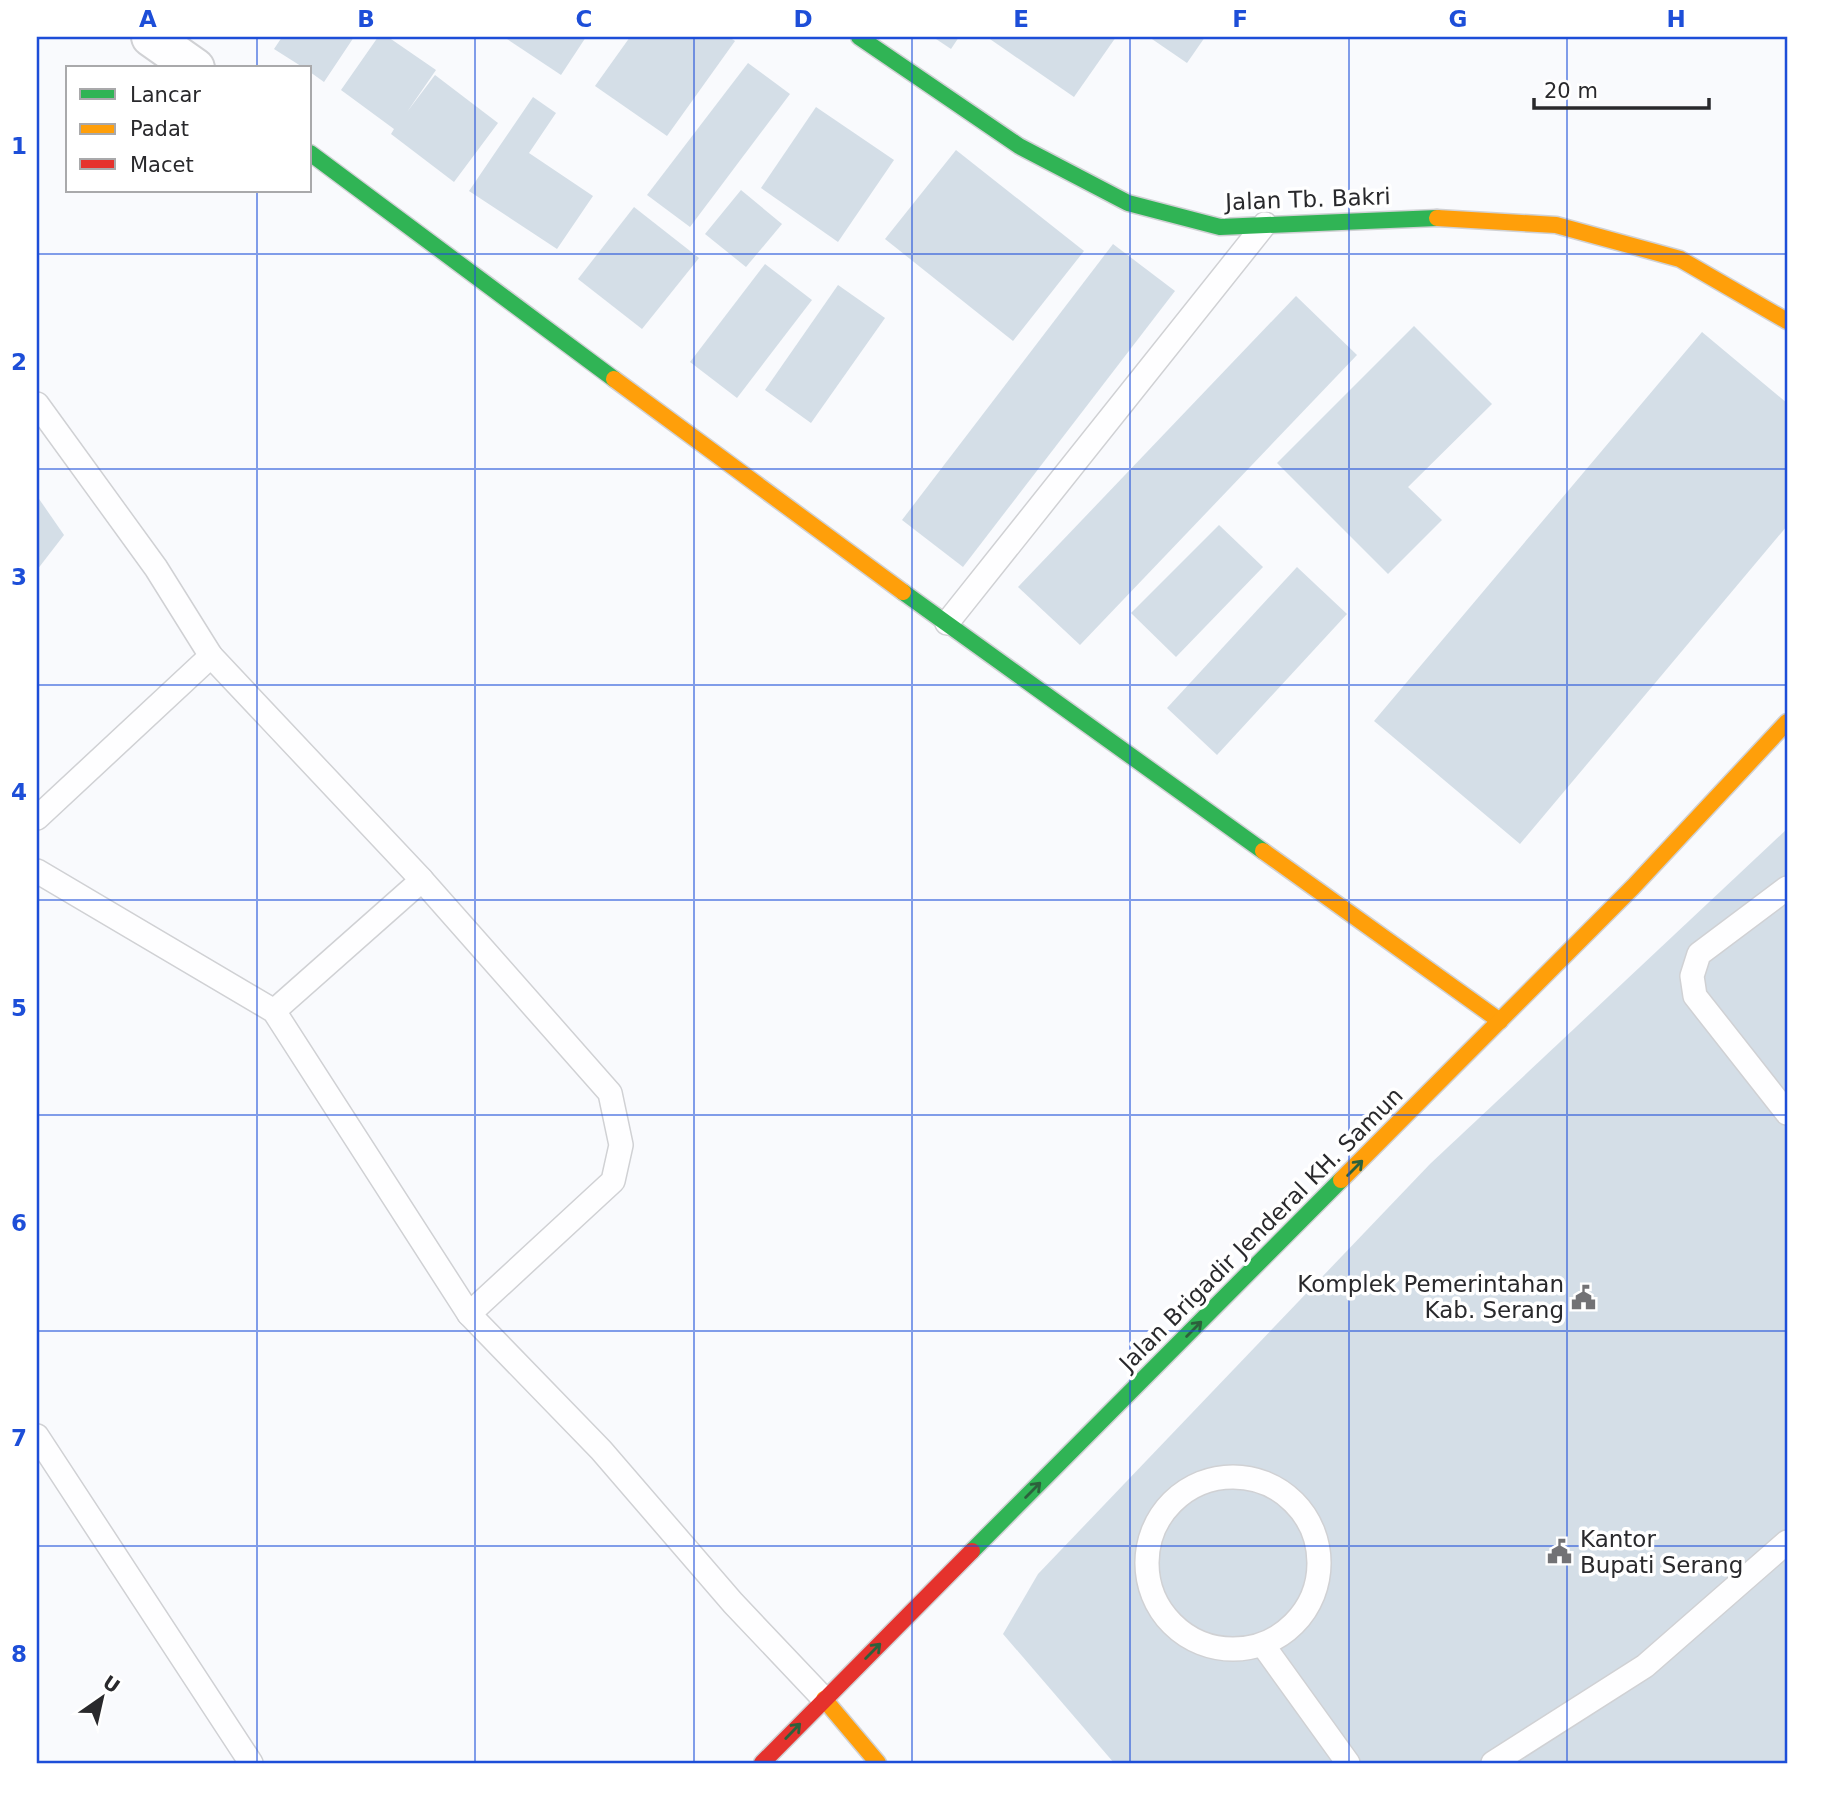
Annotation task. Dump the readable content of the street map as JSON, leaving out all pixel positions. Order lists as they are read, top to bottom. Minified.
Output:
{"streets":{"street":["Jalan Tb. Bakri","Jalan Brigadir Jenderal KH. Samun"]},"one_way":["Jalan Brigadir Jenderal KH. Samun"],"places":{"public building":["Komplek Pemerintahan Kab. Serang","Kantor Bupati Serang"]},"legend":["Lancar","Padat","Macet"],"scale_bar":"20 m","north":"top right","grid":{"columns":["A","B","C","D","E","F","G","H"],"rows":["1","2","3","4","5","6","7","8"]}}
